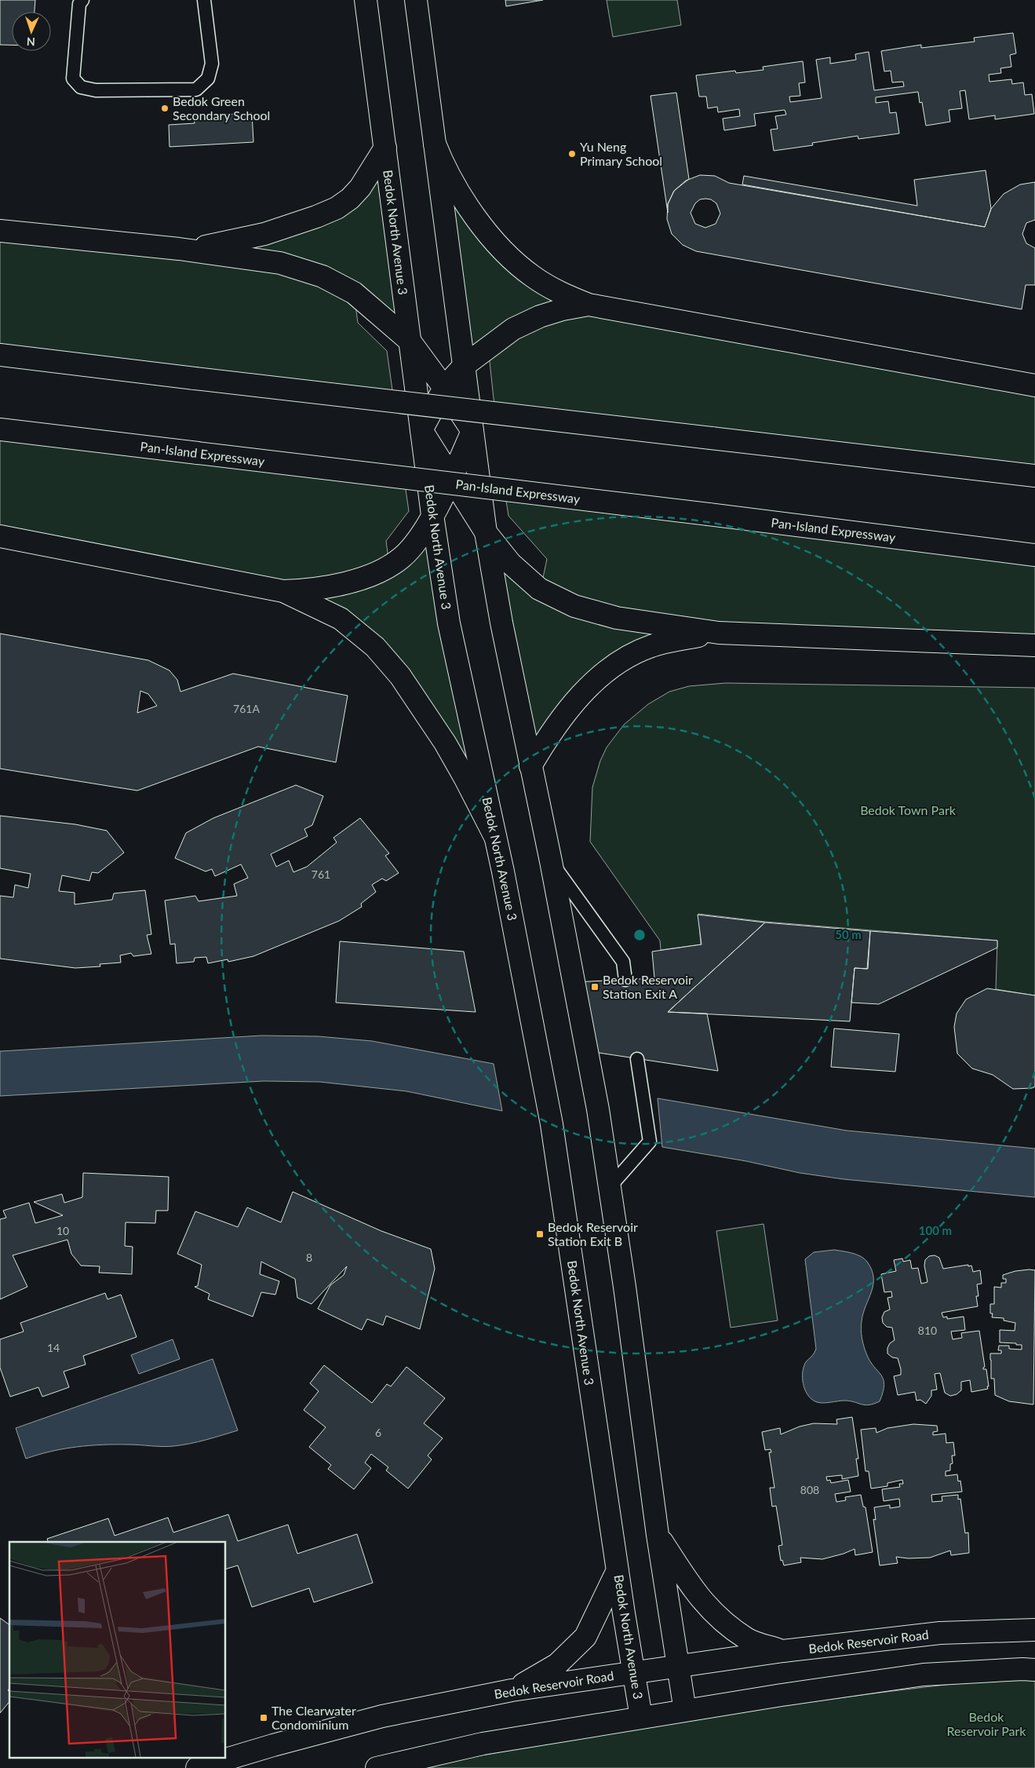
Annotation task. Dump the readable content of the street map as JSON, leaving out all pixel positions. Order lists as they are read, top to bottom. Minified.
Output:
{"streets":{"main road":["Bedok North Avenue 3","Pan-Island Expressway","Bedok Reservoir Road"]},"crossings":[["Bedok North Avenue 3","Bedok Reservoir Road"]],"parks":["Bedok Town Park","Bedok Reservoir Park"],"places":{"other":["Bedok Green Secondary School","Yu Neng Primary School"],"transit":["Bedok Reservoir Station Exit A","Bedok Reservoir Station Exit B","The Clearwater Condominium"]},"house_numbers":["761A","761","10","8","810","14","6","808"],"north":"bottom","rings":["50 m","100 m"]}
